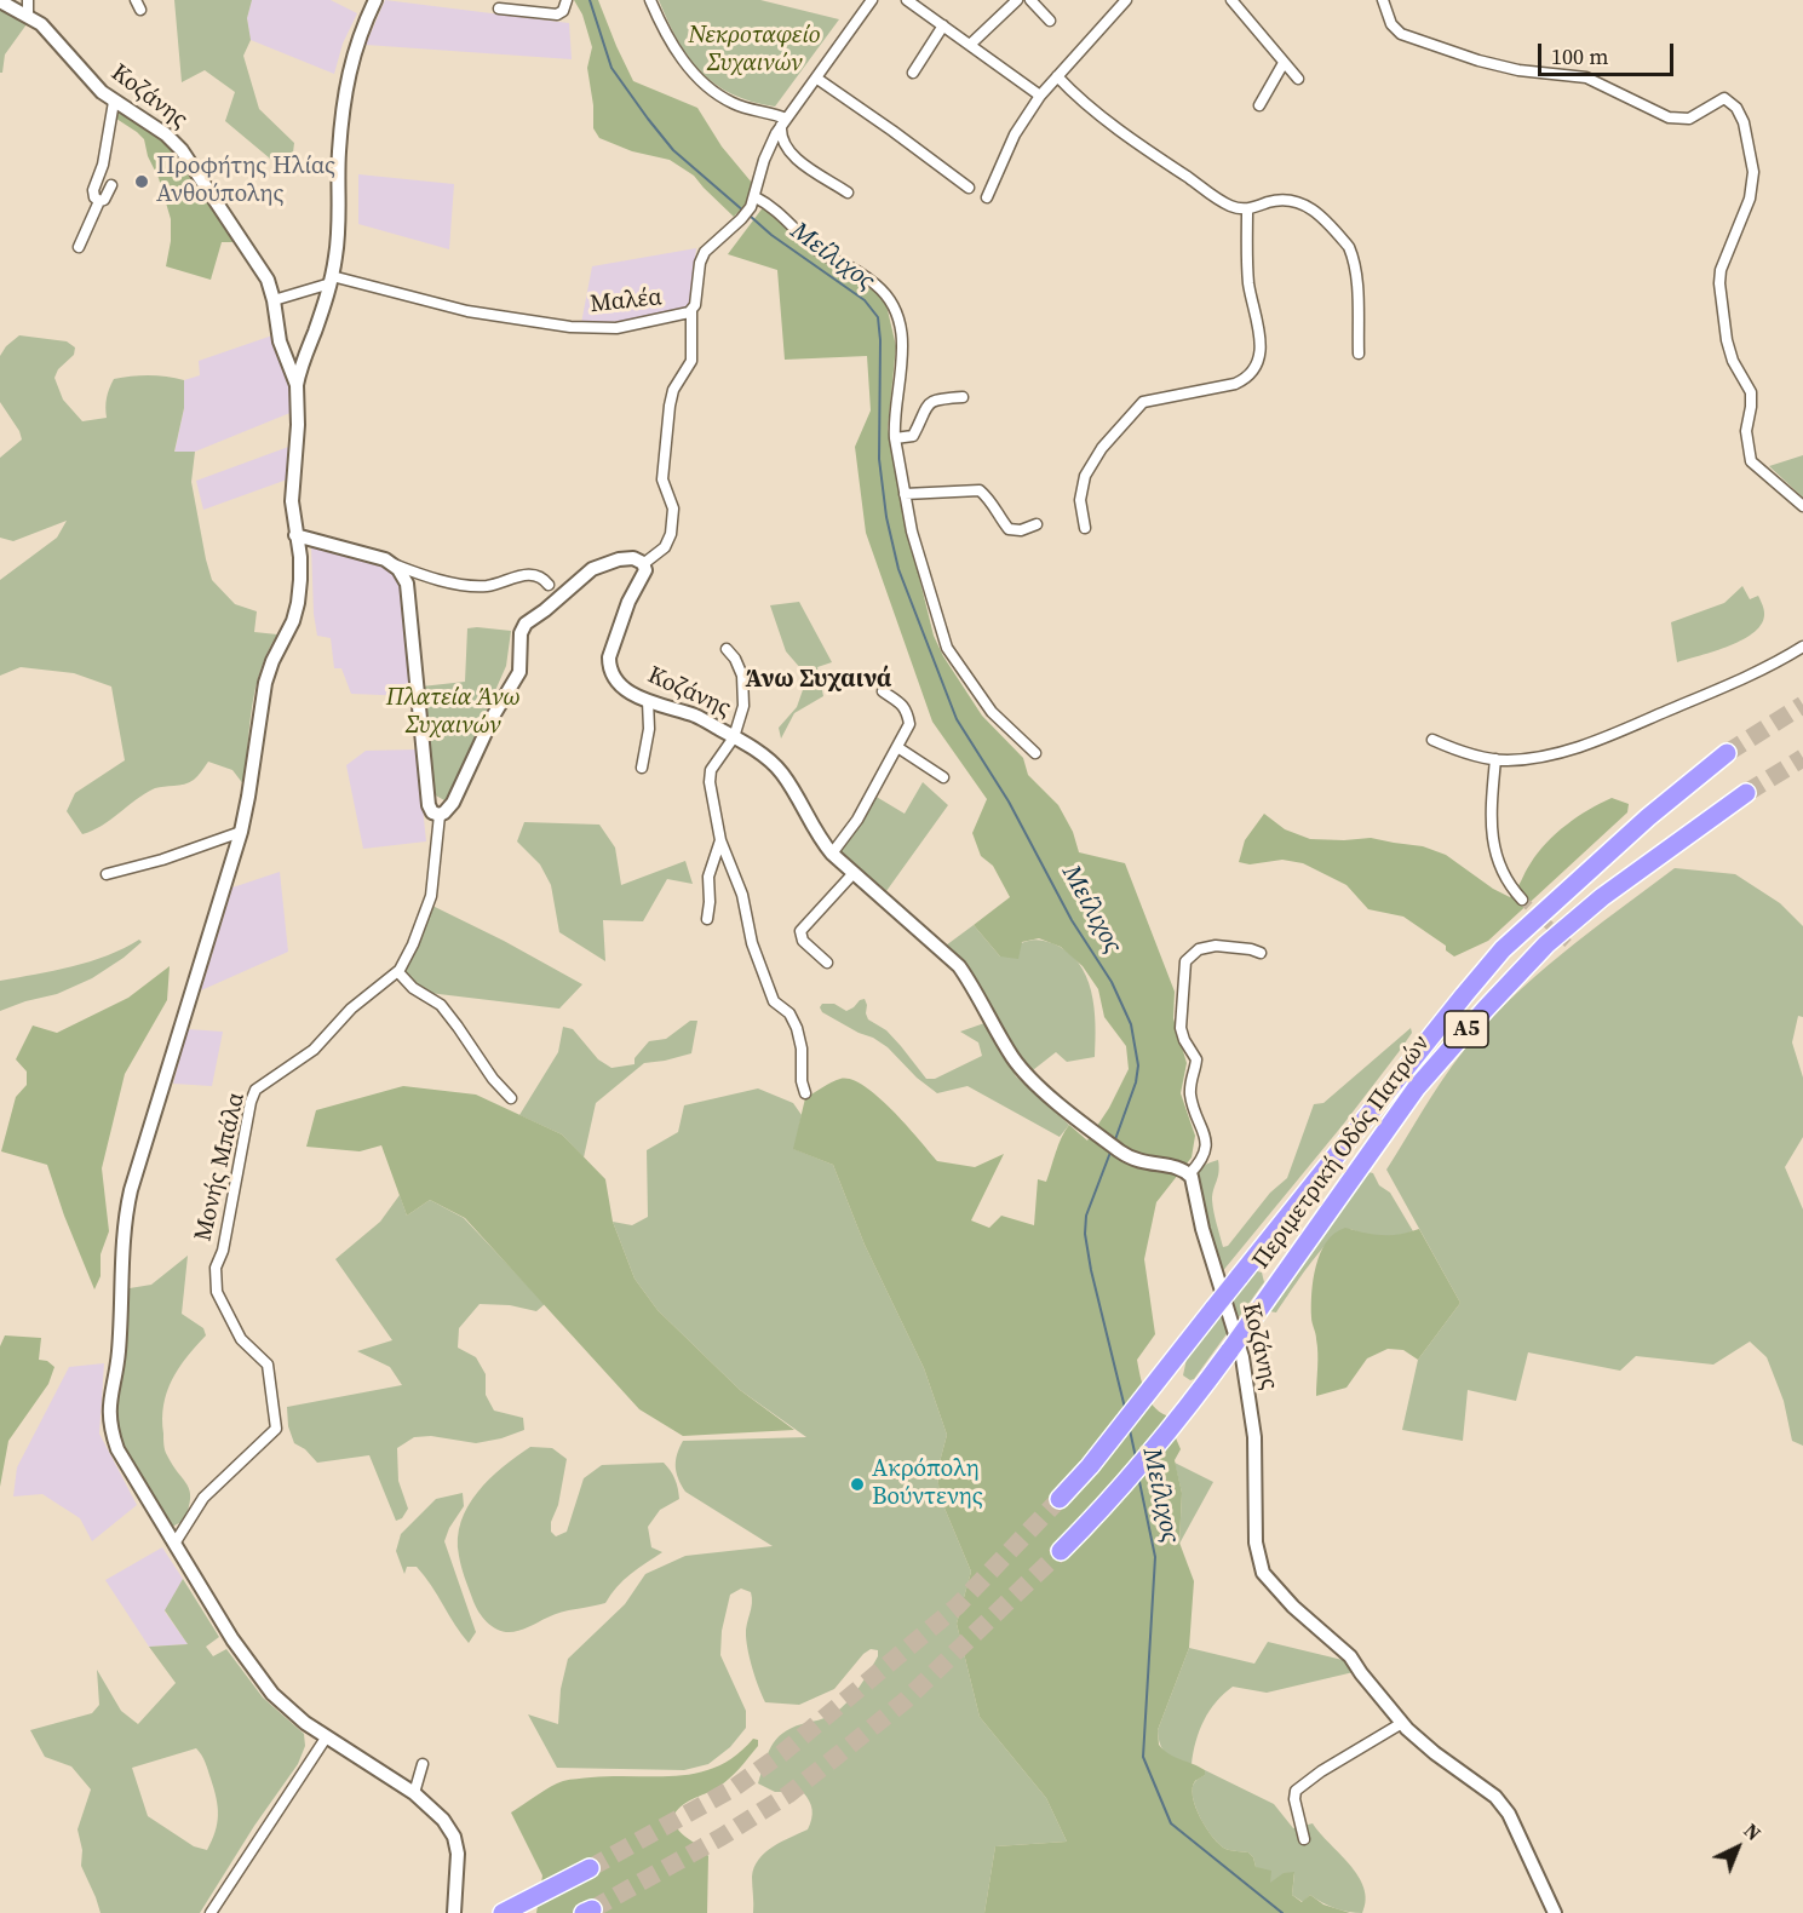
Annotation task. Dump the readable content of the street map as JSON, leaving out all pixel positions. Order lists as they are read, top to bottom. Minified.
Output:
{"streets":{"highway":["Α5","Περιμετρική Οδός Πατρών"],"street":["Κοζάνης","Μαλέα","Μονής Μπάλα"]},"crossings":[["Κοζάνης","Μονής Μπάλα"]],"districts":["Άνω Συχαινά"],"water":["Μείλιχος"],"parks":["Νεκροταφείο Συχαινών","Πλατεία Άνω Συχαινών"],"places":["Προφήτης Ηλίας Ανθούπολης","Ακρόπολη Βούντενης"],"scale_bar":"100 m","north":"top right"}
